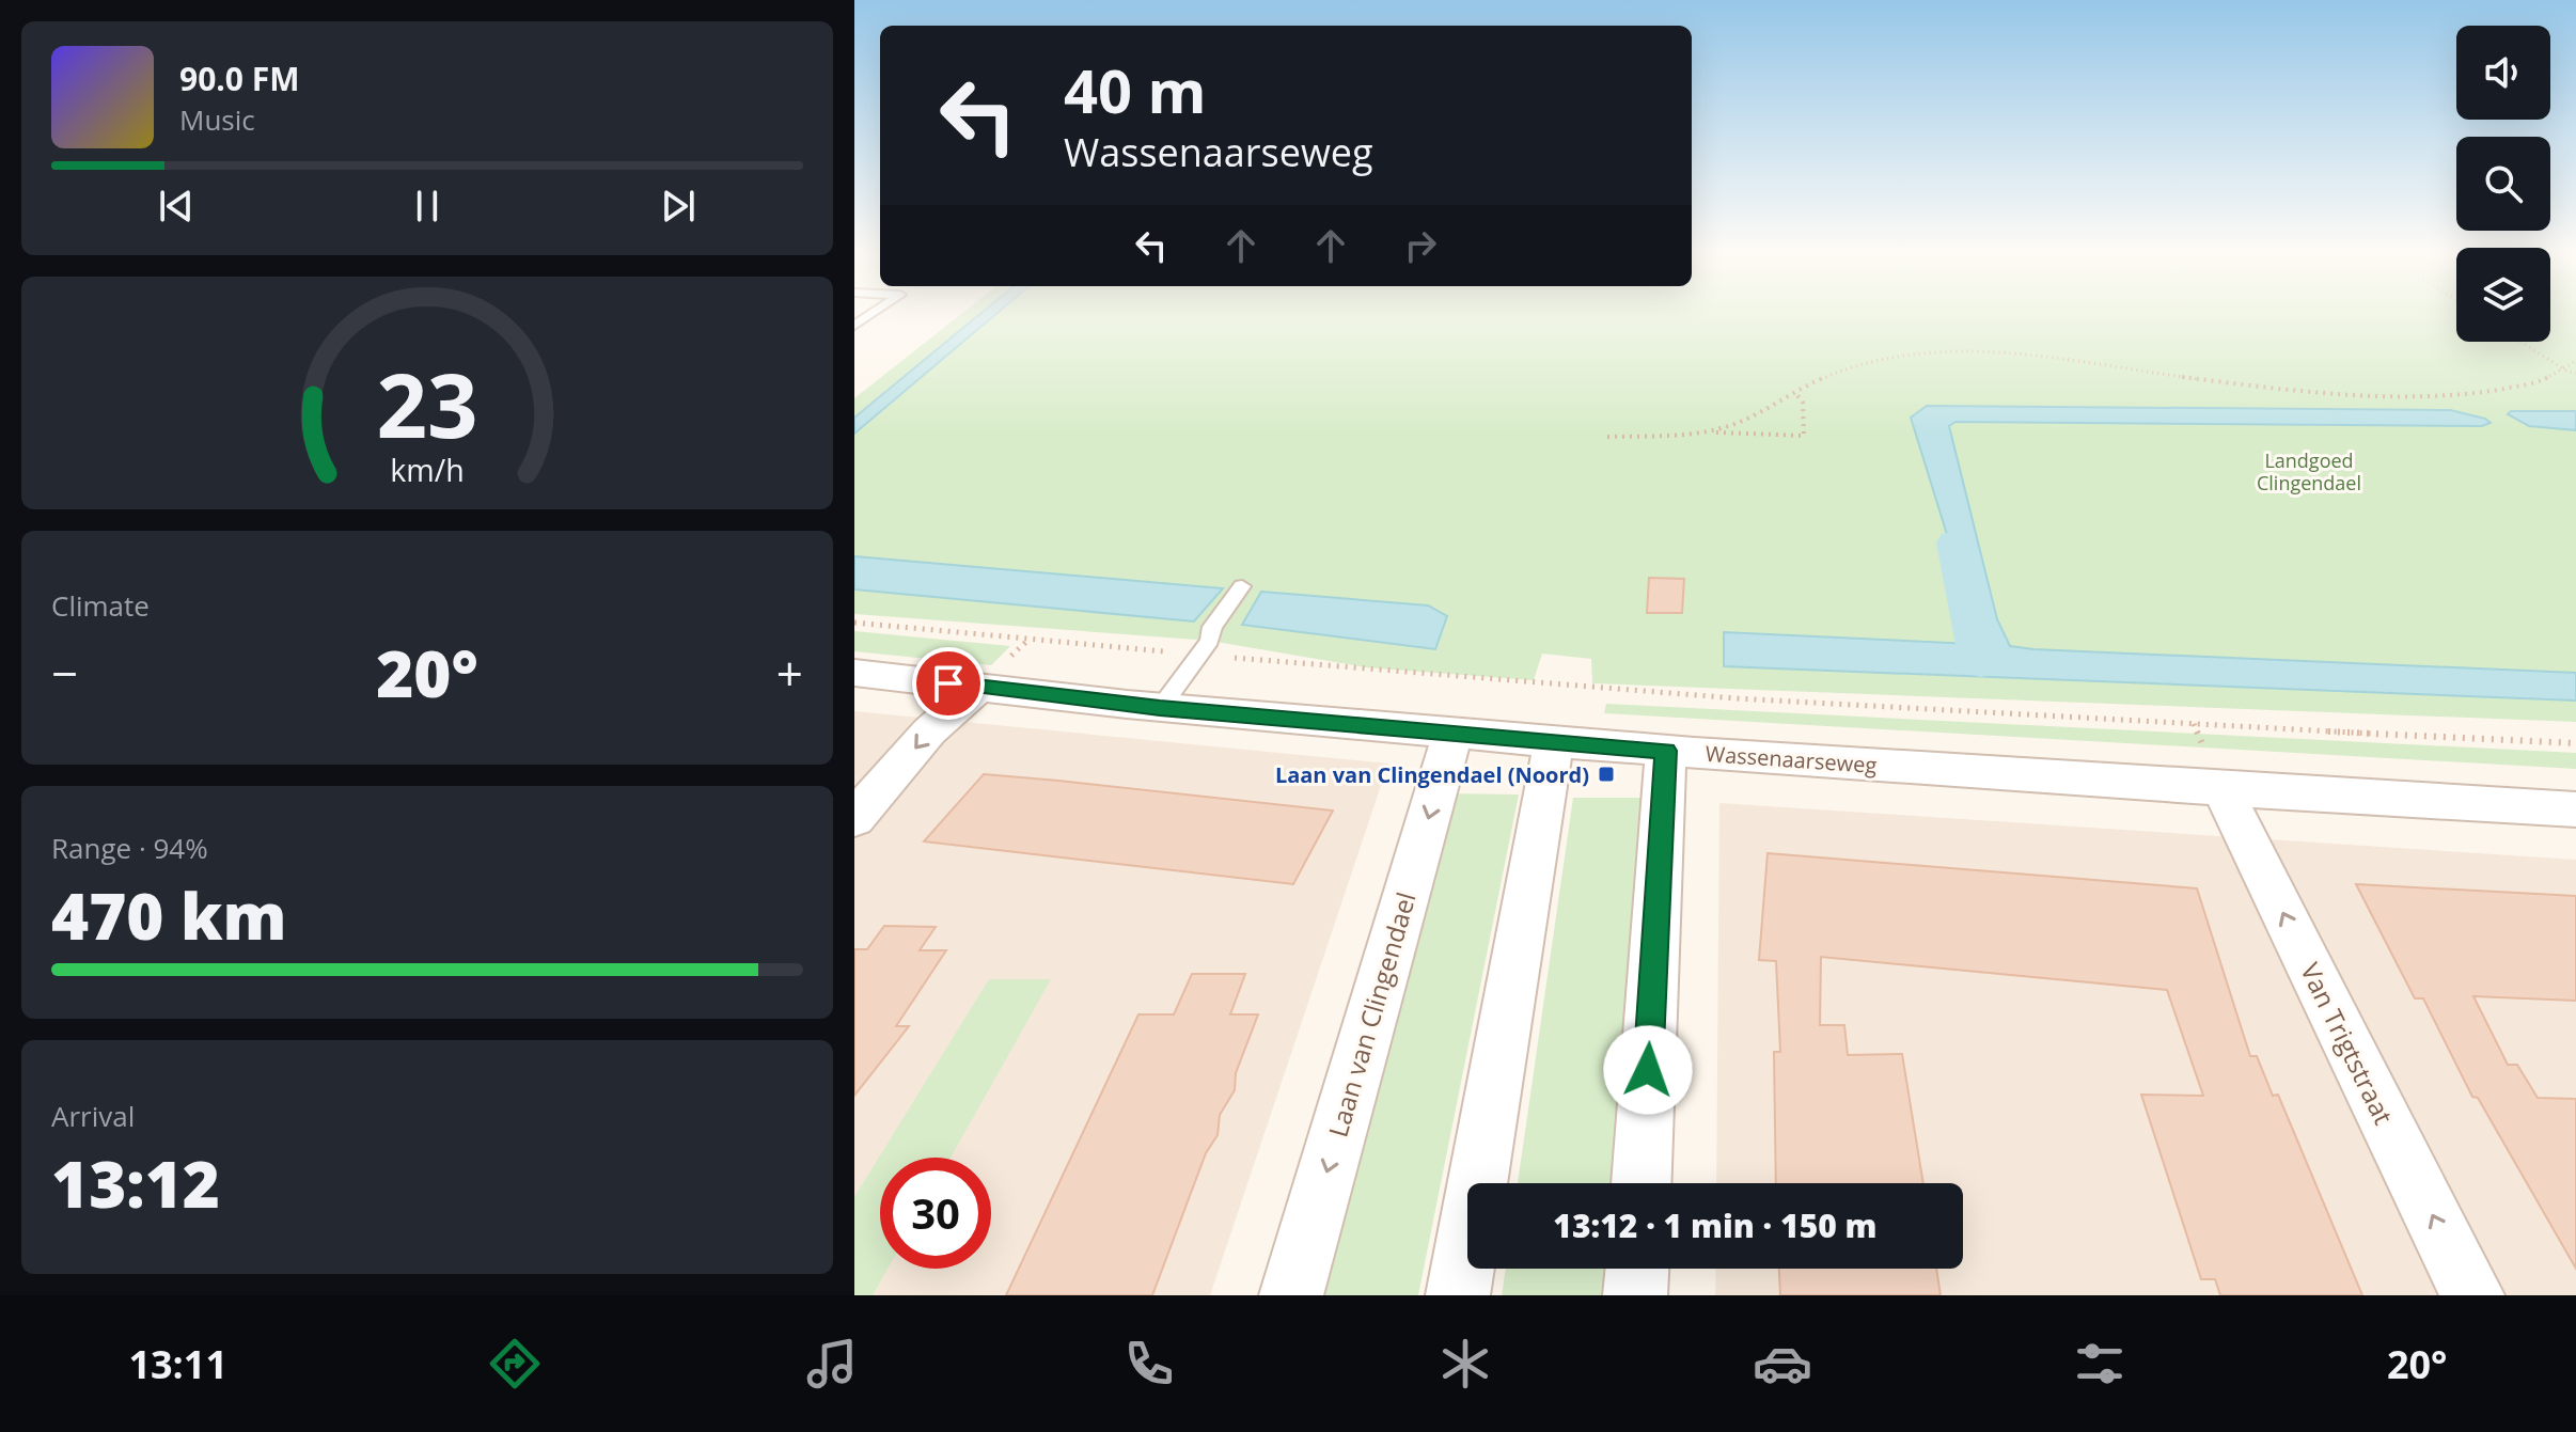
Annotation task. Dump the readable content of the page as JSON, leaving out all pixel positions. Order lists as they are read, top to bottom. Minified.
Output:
{"streets":{"street":["Wassenaarseweg","Laan van Clingendael","Van Trigtstraat"]},"crossings":[["Wassenaarseweg","Laan van Clingendael"],["Wassenaarseweg","Van Trigtstraat"]],"one_way":["Van Trigtstraat"],"parks":["Landgoed Clingendael"],"places":{"transit":["Laan van Clingendael (Noord)"]},"page":{"turn":["40 m","Wassenaarseweg"],"song":["90.0 FM","Music"],"tile":["Climate",["Range · 94%","470 km"],["Arrival","13:12"]],"heat":["−","20°","+"],"limit":"30","trip":"13:12 · 1 min · 150 m","tabs":["13:11","20°"],"gauge":["23","km/h"]}}
